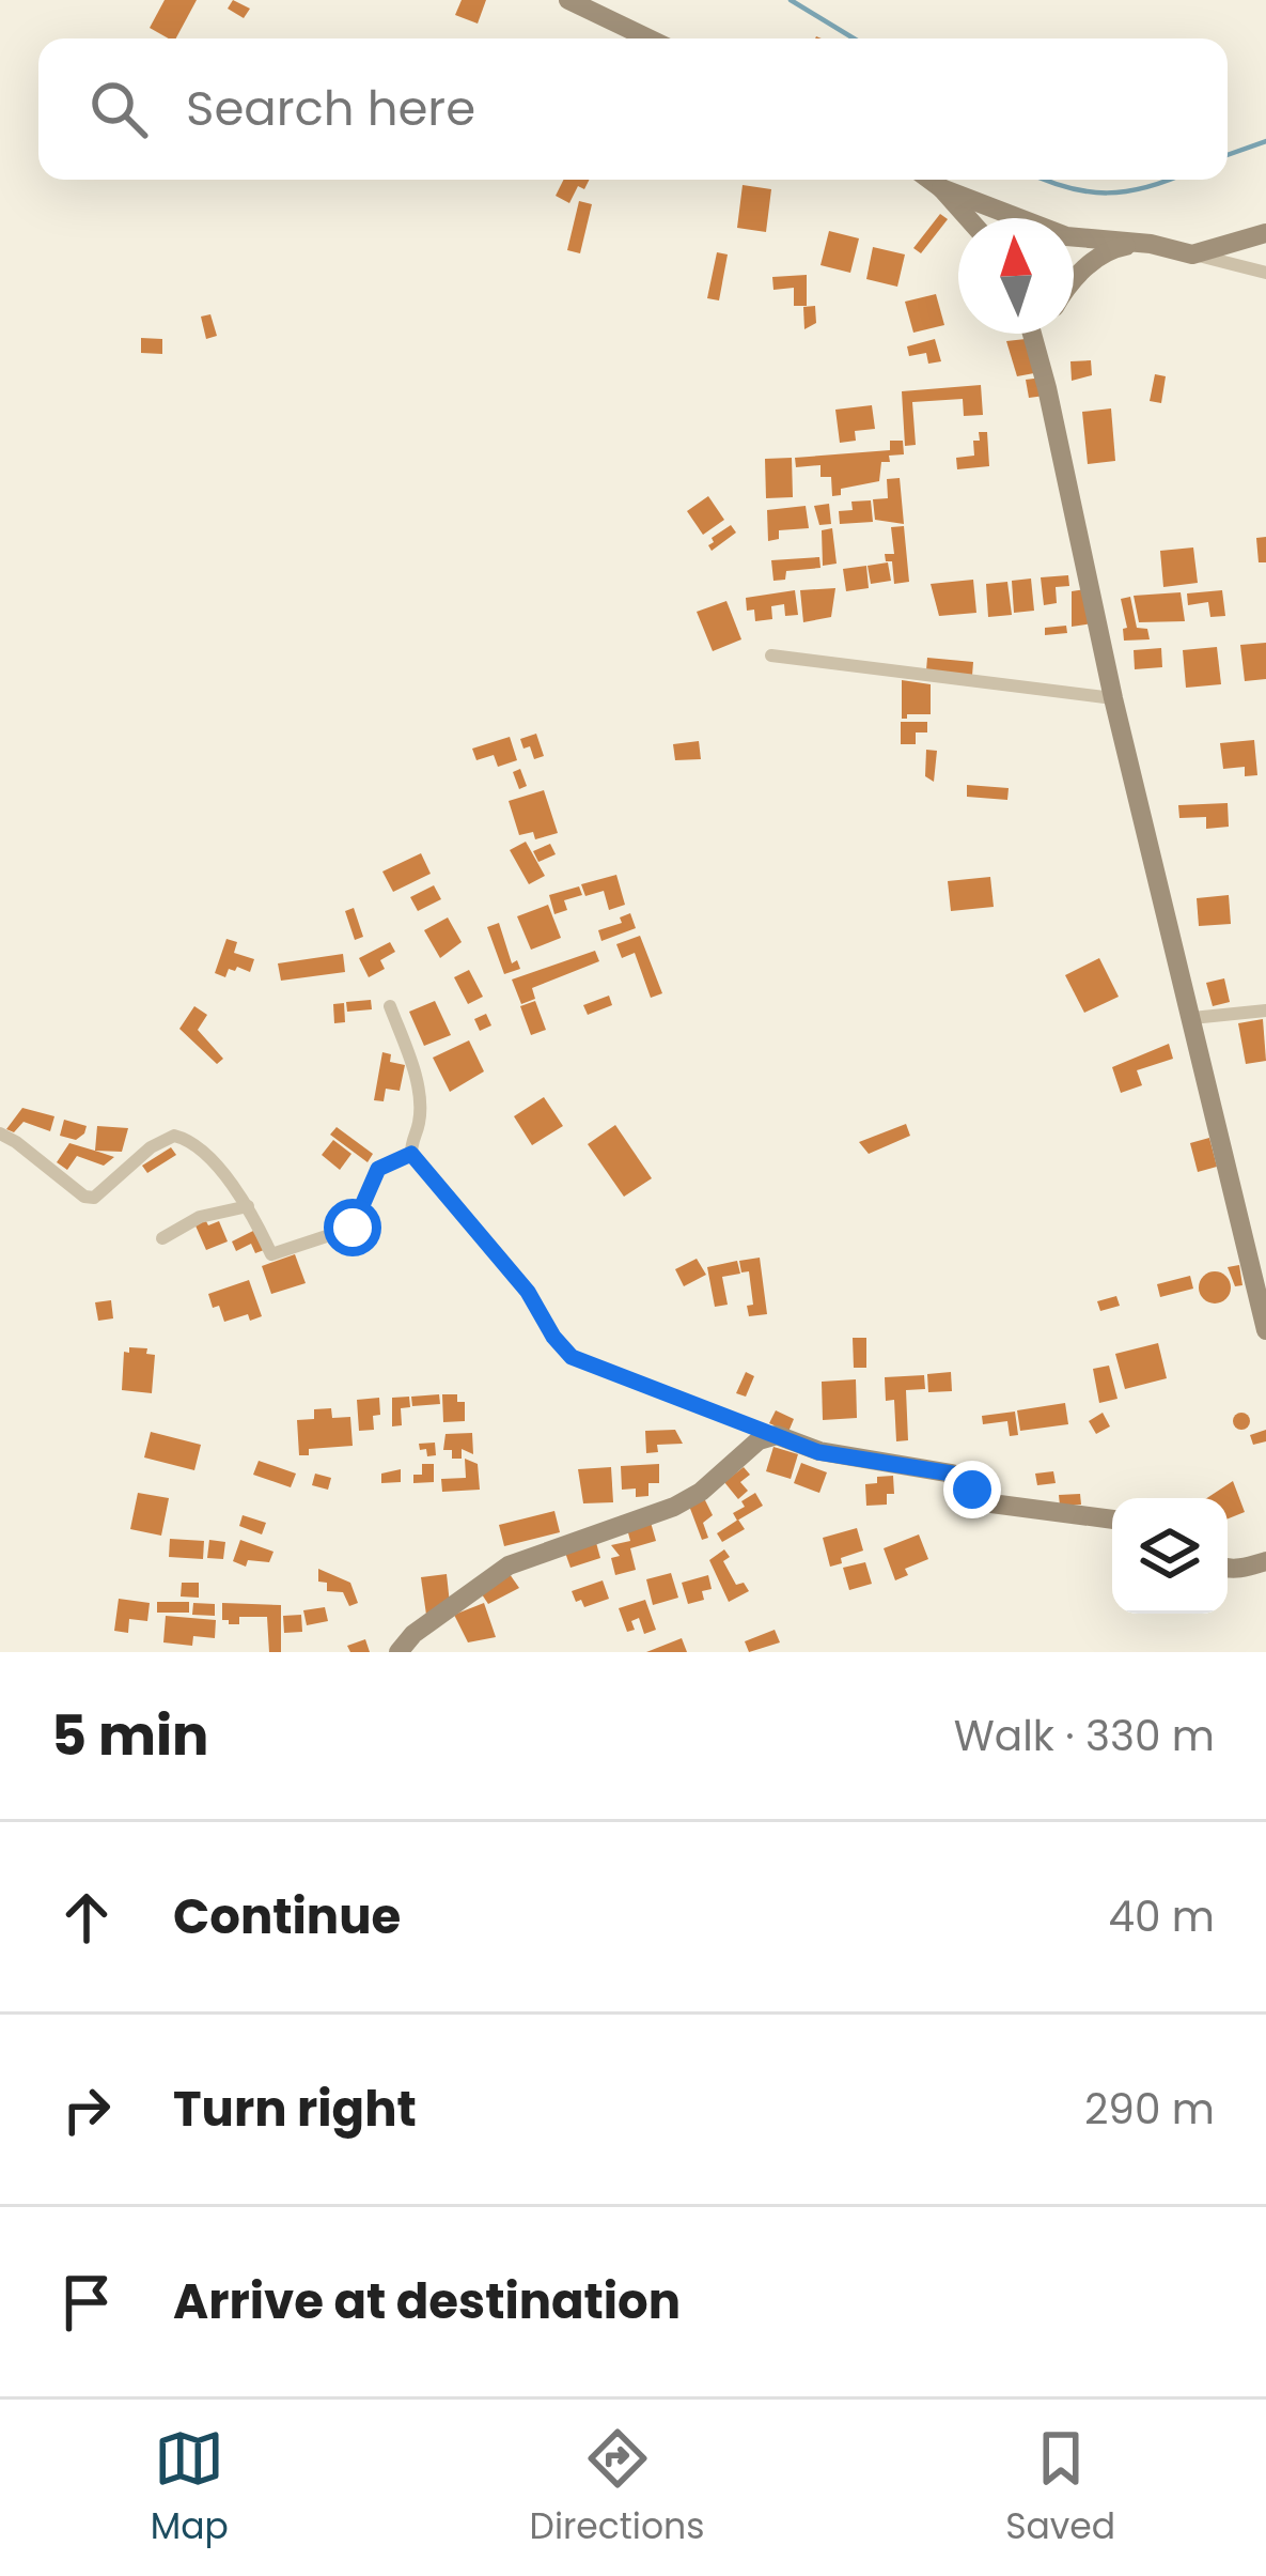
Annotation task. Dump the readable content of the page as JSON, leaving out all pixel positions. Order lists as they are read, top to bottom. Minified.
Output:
{"north":"top","page":{"search":"Search here","heading":["5 min","Walk · 330 m"],"list":[["Continue","40 m"],["Turn right","290 m"],"Arrive at destination"],"nav":["Map","Directions","Saved"]}}
